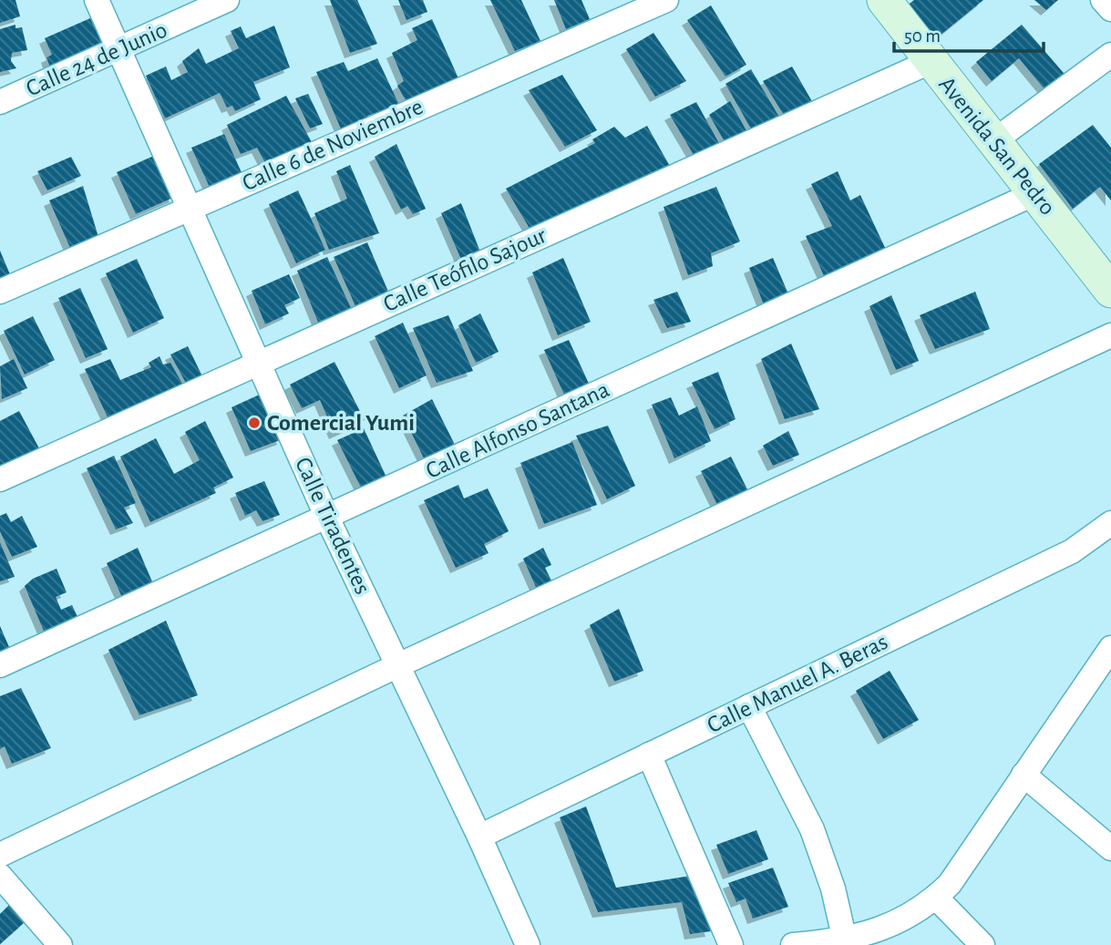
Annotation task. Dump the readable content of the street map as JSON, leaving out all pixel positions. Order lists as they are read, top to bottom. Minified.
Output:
{"streets":{"street":["Calle 24 de Junio","Calle 6 de Noviembre","Avenida San Pedro","Calle Teófilo Sajour","Calle Alfonso Santana","Calle Tiradentes","Calle Manuel A. Beras"]},"crossings":[["Calle 24 de Junio","Calle Tiradentes"],["Calle 6 de Noviembre","Calle Tiradentes"],["Avenida San Pedro","Calle Teófilo Sajour"],["Avenida San Pedro","Calle Alfonso Santana"],["Calle Teófilo Sajour","Calle Tiradentes"],["Calle Alfonso Santana","Calle Tiradentes"],["Calle Tiradentes","Calle Manuel A. Beras"]],"places":["Comercial Yumi"],"scale_bar":"50 m"}
